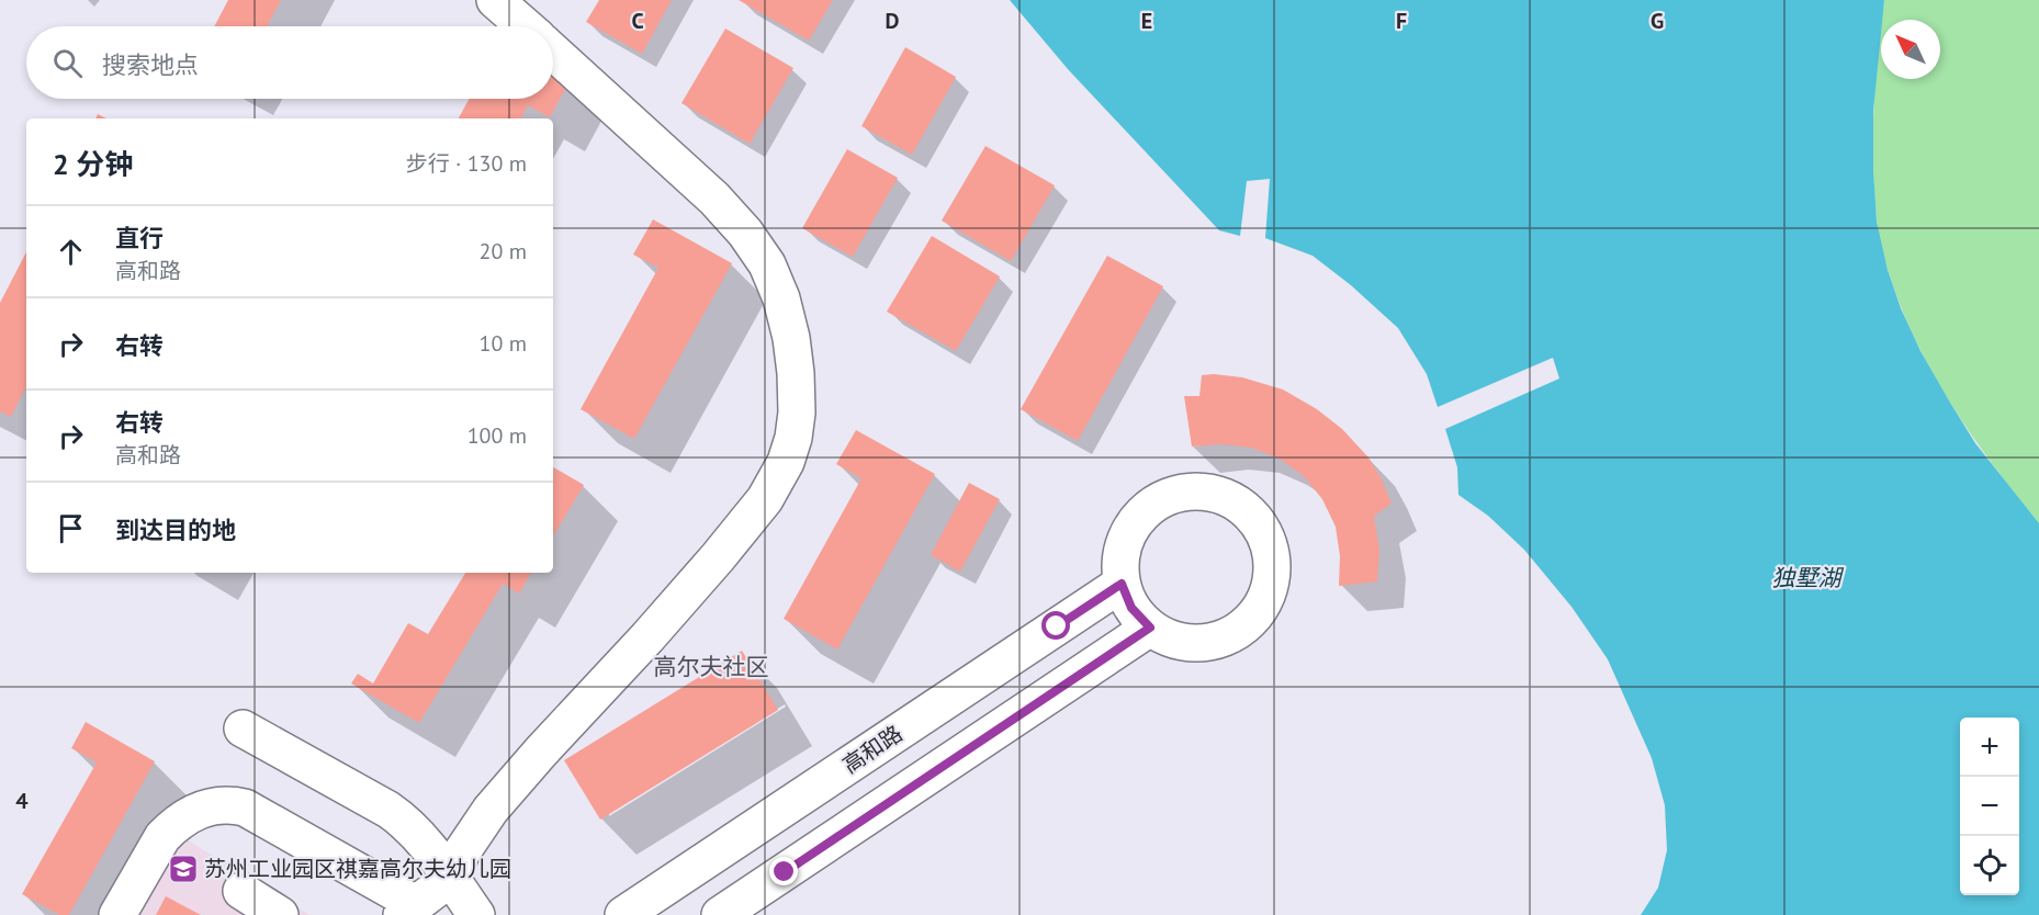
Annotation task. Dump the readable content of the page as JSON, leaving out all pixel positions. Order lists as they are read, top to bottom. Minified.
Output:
{"streets":{"street":["高和路"]},"districts":["高尔夫社区"],"water":["独墅湖"],"places":{"school or university":["苏州工业园区祺嘉高尔夫幼儿园"]},"north":"top left","page":{"search":"搜索地点","heading":["2 分钟","步行 · 130 m"],"list":[["直行","高和路","20 m"],["右转","10 m"],["右转","高和路","100 m"],"到达目的地"],"map_buttons":["+","−"]},"grid":{"columns":["C","D","E","F","G"],"rows":["4"]}}
